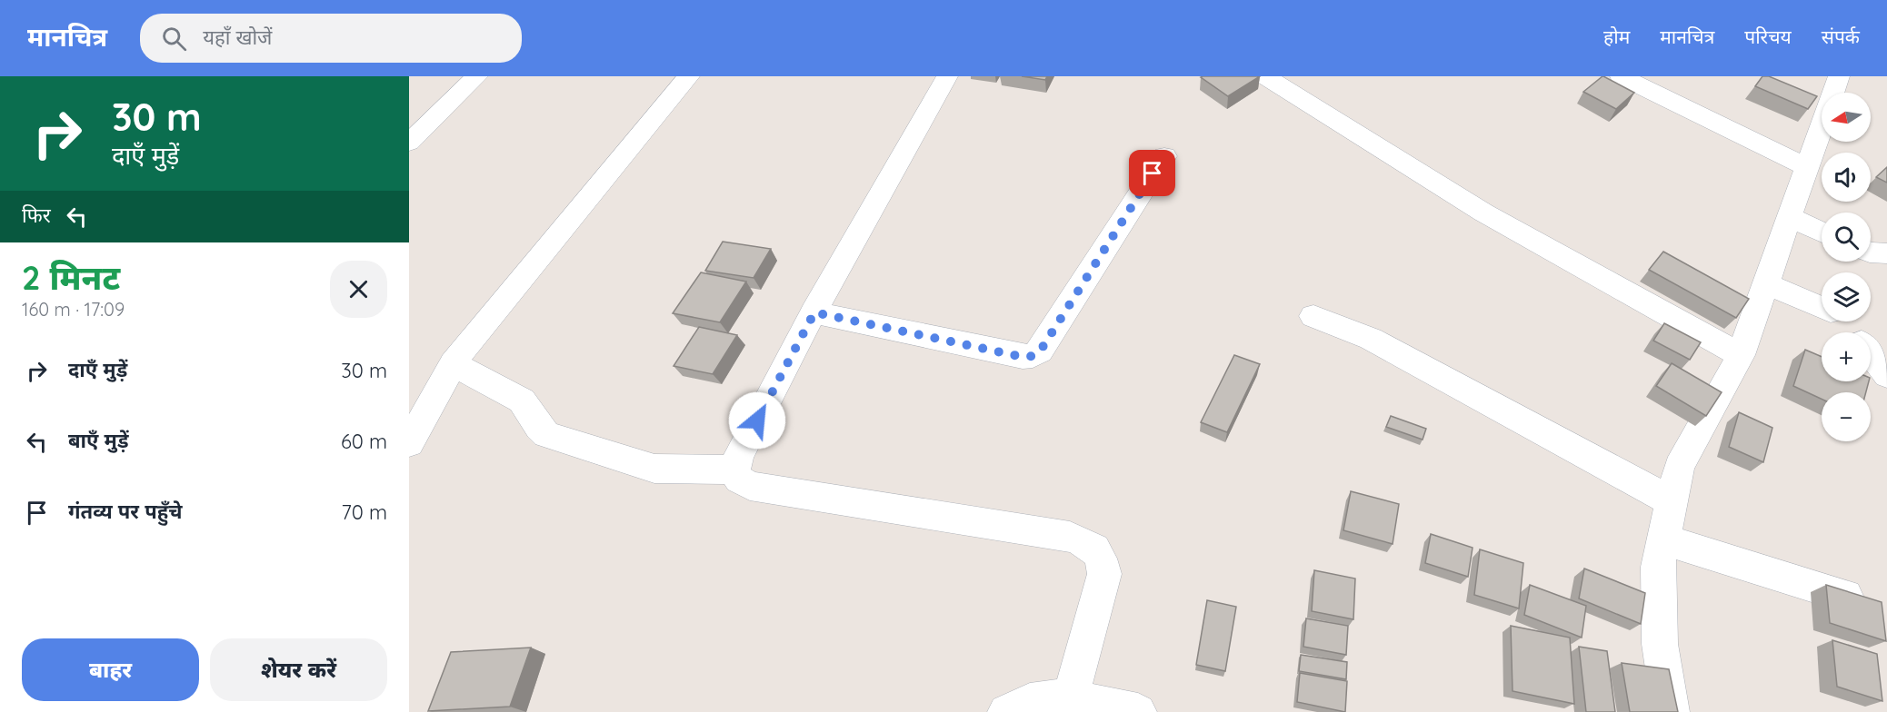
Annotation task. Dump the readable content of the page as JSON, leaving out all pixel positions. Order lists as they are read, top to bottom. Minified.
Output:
{"north":"left","page":{"header":"मानचित्र","search":"यहाँ खोजें","nav":["होम","मानचित्र","परिचय","संपर्क"],"turn":["30 m","दाएँ मुड़ें"],"map_buttons":["+","−"],"then":"फिर","heading":["2 मिनट","160 m · 17:09"],"list":[{"name":"दाएँ मुड़ें","value":"30 m"},{"name":"बाएँ मुड़ें","value":"60 m"},{"name":"गंतव्य पर पहुँचे","value":"70 m"}],"buttons":["बाहर","शेयर करें"]}}
